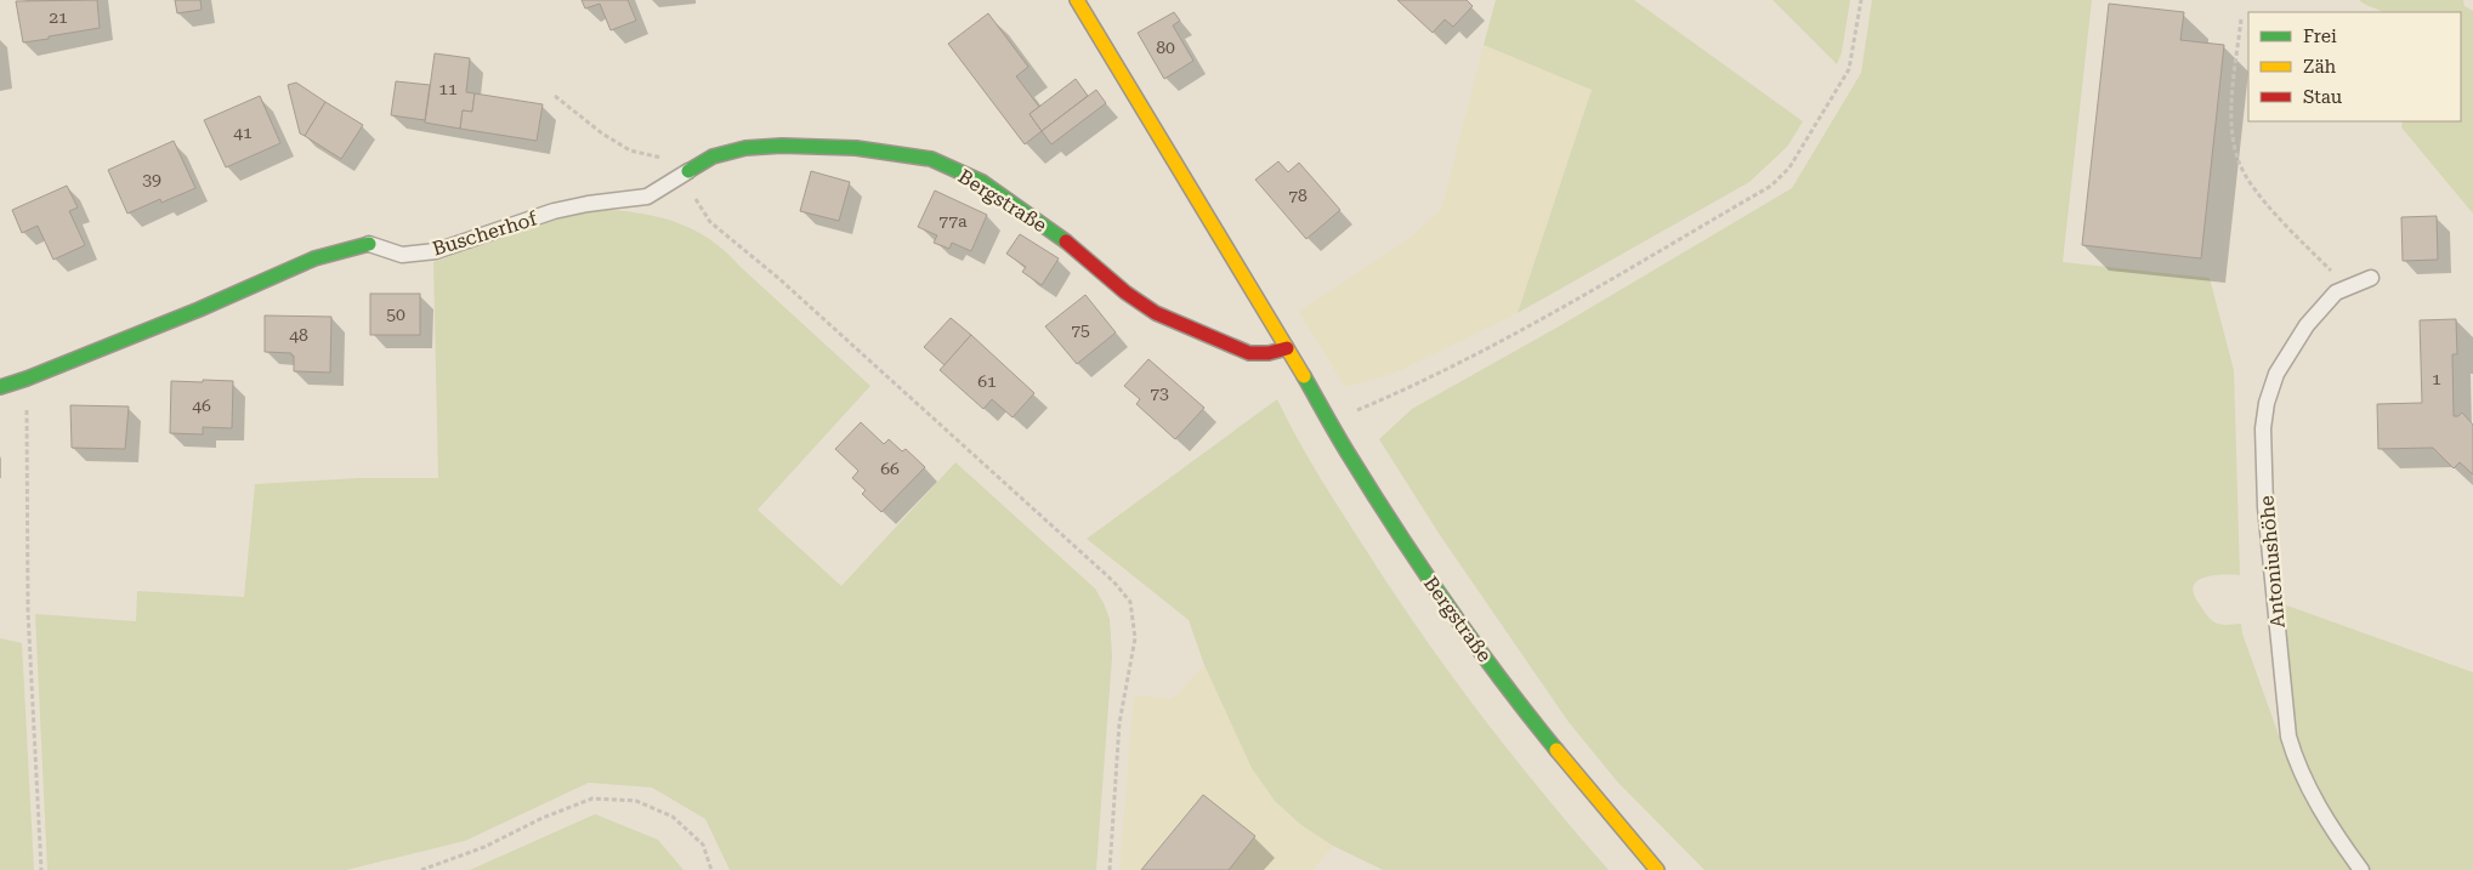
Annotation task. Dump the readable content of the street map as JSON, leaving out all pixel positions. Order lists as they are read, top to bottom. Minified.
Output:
{"streets":{"street":["Bergstraße","Buscherhof"],"lane":["Antoniushöhe"]},"crossings":[["Bergstraße","Buscherhof"]],"house_numbers":["21","80","11","41","39","78","77a","50","75","48","1","61","73","46","66"],"legend":["Frei","Zäh","Stau"]}
